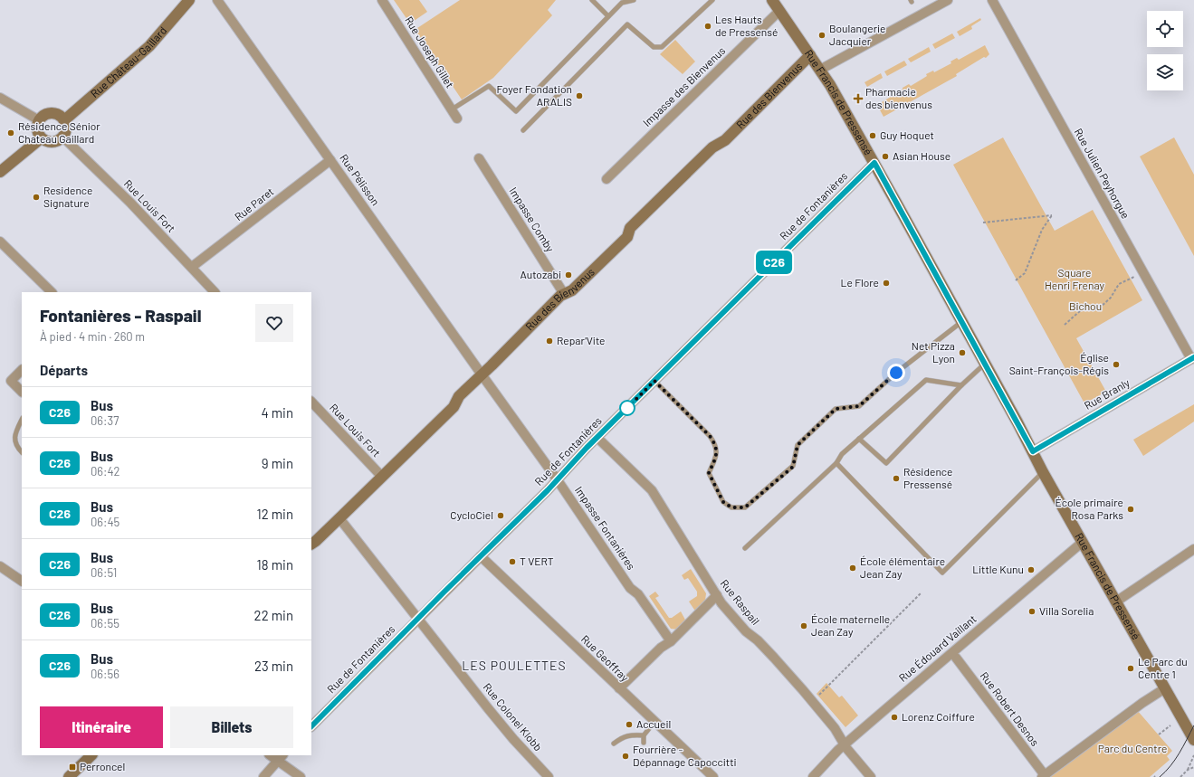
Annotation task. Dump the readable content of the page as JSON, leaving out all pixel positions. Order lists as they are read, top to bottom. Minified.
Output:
{"streets":{"street":["Rue Joseph Gillet","Rue Château-Gaillard","Impasse des Bienvenus","Rue des Bienvenus","Rue Francis de Pressensé","Rue Julien Peyhorgue","Rue Pélisson","Rue Paret","Rue Louis Fort","Rue de Fontanières","Impasse Comby","Rue Branly","Impasse Fontanières","Rue Raspail","Rue Édouard Vaillant","Rue Geoffray","Rue Robert Desnos","Rue Colonel Klobb"]},"crossings":[["Rue Château-Gaillard","Rue Louis Fort"],["Impasse des Bienvenus","Rue Francis de Pressensé"],["Rue des Bienvenus","Rue Francis de Pressensé"],["Rue des Bienvenus","Rue Pélisson"],["Rue des Bienvenus","Rue Louis Fort"],["Rue des Bienvenus","Impasse Comby"],["Rue des Bienvenus","Impasse Fontanières"],["Rue des Bienvenus","Rue Colonel Klobb"],["Rue Francis de Pressensé","Rue de Fontanières"],["Rue Francis de Pressensé","Rue Branly"],["Rue Francis de Pressensé","Rue Édouard Vaillant"],["Rue Julien Peyhorgue","Rue Branly"],["Rue Pélisson","Rue Paret"],["Rue Pélisson","Impasse Fontanières"],["Rue Paret","Rue Louis Fort"],["Rue de Fontanières","Impasse Fontanières"],["Rue de Fontanières","Rue Raspail"],["Rue de Fontanières","Rue Geoffray"],["Rue de Fontanières","Rue Colonel Klobb"],["Rue Raspail","Rue Édouard Vaillant"]],"districts":["LES POULETTES"],"parks":["Square Henri Frenay","Bichou","Parc du Centre"],"places":{"other":["Les Hauts de Pressensé","Boulangerie Jacquier","Foyer Fondation ARALIS","Résidence Sénior Chateau Gaillard","Guy Hoquet","Asian House","Residence Signature","Autozabi","Le Flore","Repar'Vite","Net Pizza Lyon","Église Saint-François-Régis","Résidence Pressensé","École primaire Rosa Parks","CycloCiel","T VERT","École élémentaire Jean Zay","Little Kunu","Villa Sorelia","École maternelle Jean Zay","Le Parc du Centre 1","Lorenz Coiffure","Accueil","Fourrière - Dépannage Capoccitti"],"health":["Pharmacie des bienvenus"],"transit":["Perroncel"]},"lines":["bus line C26"],"page":{"on_map":"C26","heading":[["Fontanières - Raspail","À pied · 4 min · 260 m"],"Départs"],"list":[{"mark":"C26","name":"Bus","note":"06:37","value":"4 min"},{"mark":"C26","name":"Bus","note":"06:42","value":"9 min"},{"mark":"C26","name":"Bus","note":"06:45","value":"12 min"},{"mark":"C26","name":"Bus","note":"06:51","value":"18 min"},{"mark":"C26","name":"Bus","note":"06:55","value":"22 min"},{"mark":"C26","name":"Bus","note":"06:56","value":"23 min"}],"buttons":["Itinéraire","Billets"]}}
